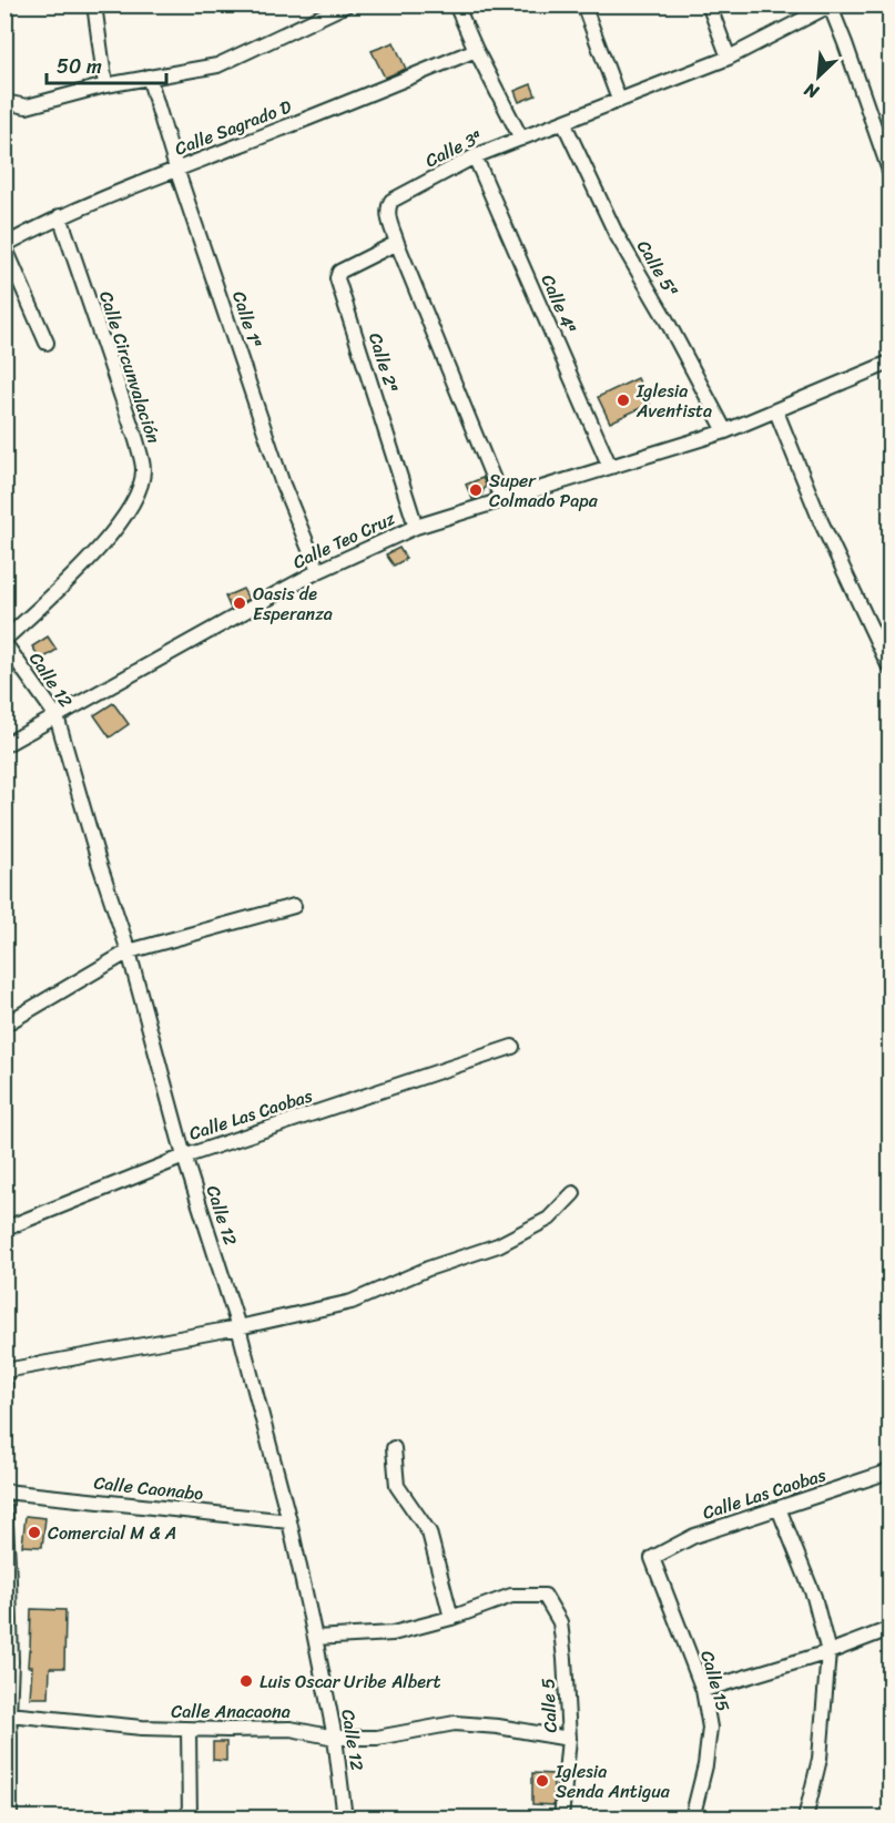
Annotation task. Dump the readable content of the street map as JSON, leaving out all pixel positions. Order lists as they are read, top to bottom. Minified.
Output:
{"streets":{"street":["Calle Sagrado D","Calle 3ª","Calle 5ª","Calle 4ª","Calle 1ª","Calle 2ª","Calle Circunvalación","Calle Teo Cruz","Calle 12","Calle Las Caobas","Calle Caonabo","Calle 15","Calle 5","Calle Anacaona"]},"crossings":[["Calle Sagrado D","Calle 1ª"],["Calle Sagrado D","Calle Circunvalación"],["Calle 3ª","Calle 5ª"],["Calle 3ª","Calle 4ª"],["Calle 3ª","Calle 2ª"],["Calle 3ª","Calle Teo Cruz"],["Calle 5ª","Calle Teo Cruz"],["Calle 4ª","Calle Teo Cruz"],["Calle 1ª","Calle Teo Cruz"],["Calle 2ª","Calle Teo Cruz"],["Calle Circunvalación","Calle 12"],["Calle Teo Cruz","Calle 12"],["Calle 12","Calle Las Caobas"],["Calle 12","Calle Caonabo"],["Calle 12","Calle Anacaona"],["Calle Las Caobas","Calle 15"],["Calle 5","Calle Anacaona"]],"places":["Iglesia Aventista","Super Colmado Papa","Oasis de Esperanza","Comercial M & A","Luis Oscar Uribe Albert","Iglesia Senda Antigua"],"scale_bar":"50 m","north":"bottom left"}
